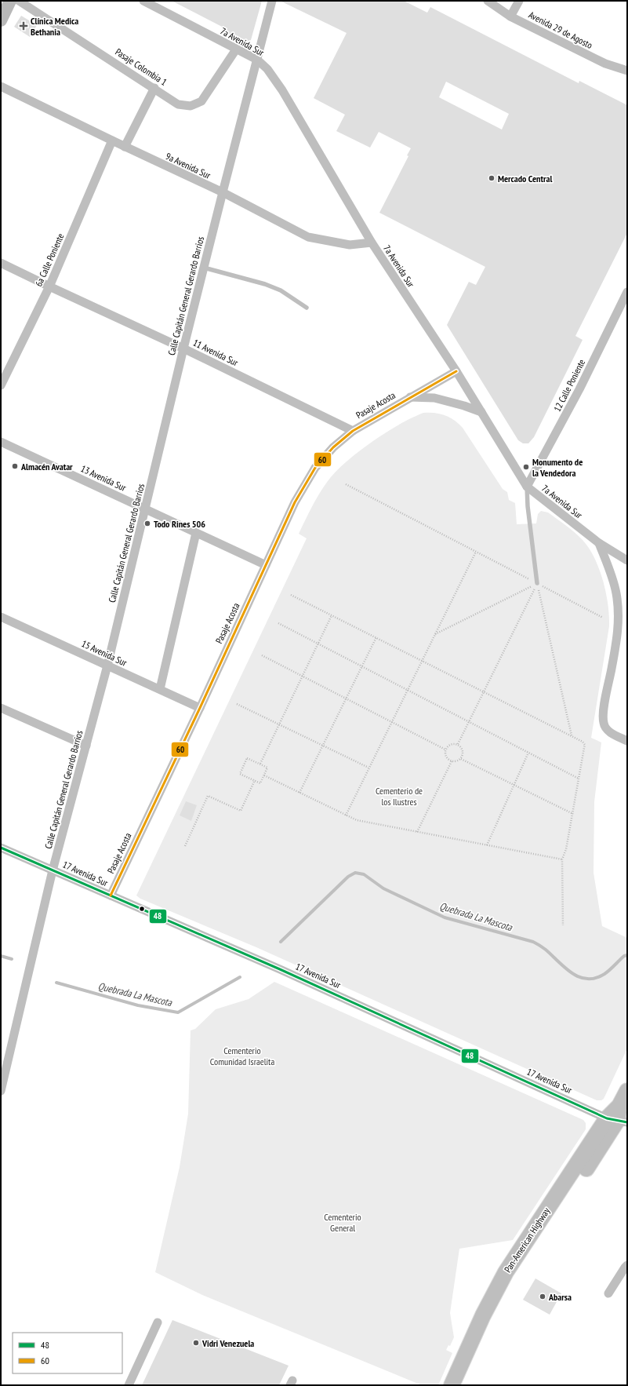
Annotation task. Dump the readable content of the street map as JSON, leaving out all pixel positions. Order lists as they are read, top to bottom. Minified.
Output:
{"streets":{"highway":["Pan-American Highway"],"street":["Avenida 29 de Agosto","7a Avenida Sur","Pasaje Colombia 1","9a Avenida Sur","6a Calle Poniente","Calle Capitán General Gerardo Barrios","11 Avenida Sur","12 Calle Poniente","Pasaje Acosta","13 Avenida Sur","15 Avenida Sur","17 Avenida Sur"]},"crossings":[["7a Avenida Sur","Pasaje Colombia 1"],["7a Avenida Sur","9a Avenida Sur"],["7a Avenida Sur","Calle Capitán General Gerardo Barrios"],["7a Avenida Sur","12 Calle Poniente"],["7a Avenida Sur","Pasaje Acosta"],["9a Avenida Sur","6a Calle Poniente"],["9a Avenida Sur","Calle Capitán General Gerardo Barrios"],["6a Calle Poniente","11 Avenida Sur"],["Calle Capitán General Gerardo Barrios","11 Avenida Sur"],["Calle Capitán General Gerardo Barrios","13 Avenida Sur"],["Calle Capitán General Gerardo Barrios","15 Avenida Sur"],["Calle Capitán General Gerardo Barrios","17 Avenida Sur"],["11 Avenida Sur","Pasaje Acosta"],["Pasaje Acosta","13 Avenida Sur"],["Pasaje Acosta","15 Avenida Sur"],["Pasaje Acosta","17 Avenida Sur"],["17 Avenida Sur","Pan-American Highway"]],"water":["Quebrada La Mascota"],"parks":["Cementerio de los Ilustres","Cementerio Comunidad Israelita","Cementerio General"],"places":{"health":["Clínica Medica Bethania"],"other":["Mercado Central","Almacén Avatar","Monumento de la Vendedora","Todo Rines 506","Abarsa","Vidri Venezuela"]},"lines":["transit line 60","transit line 48"],"legend":["48","60"]}
